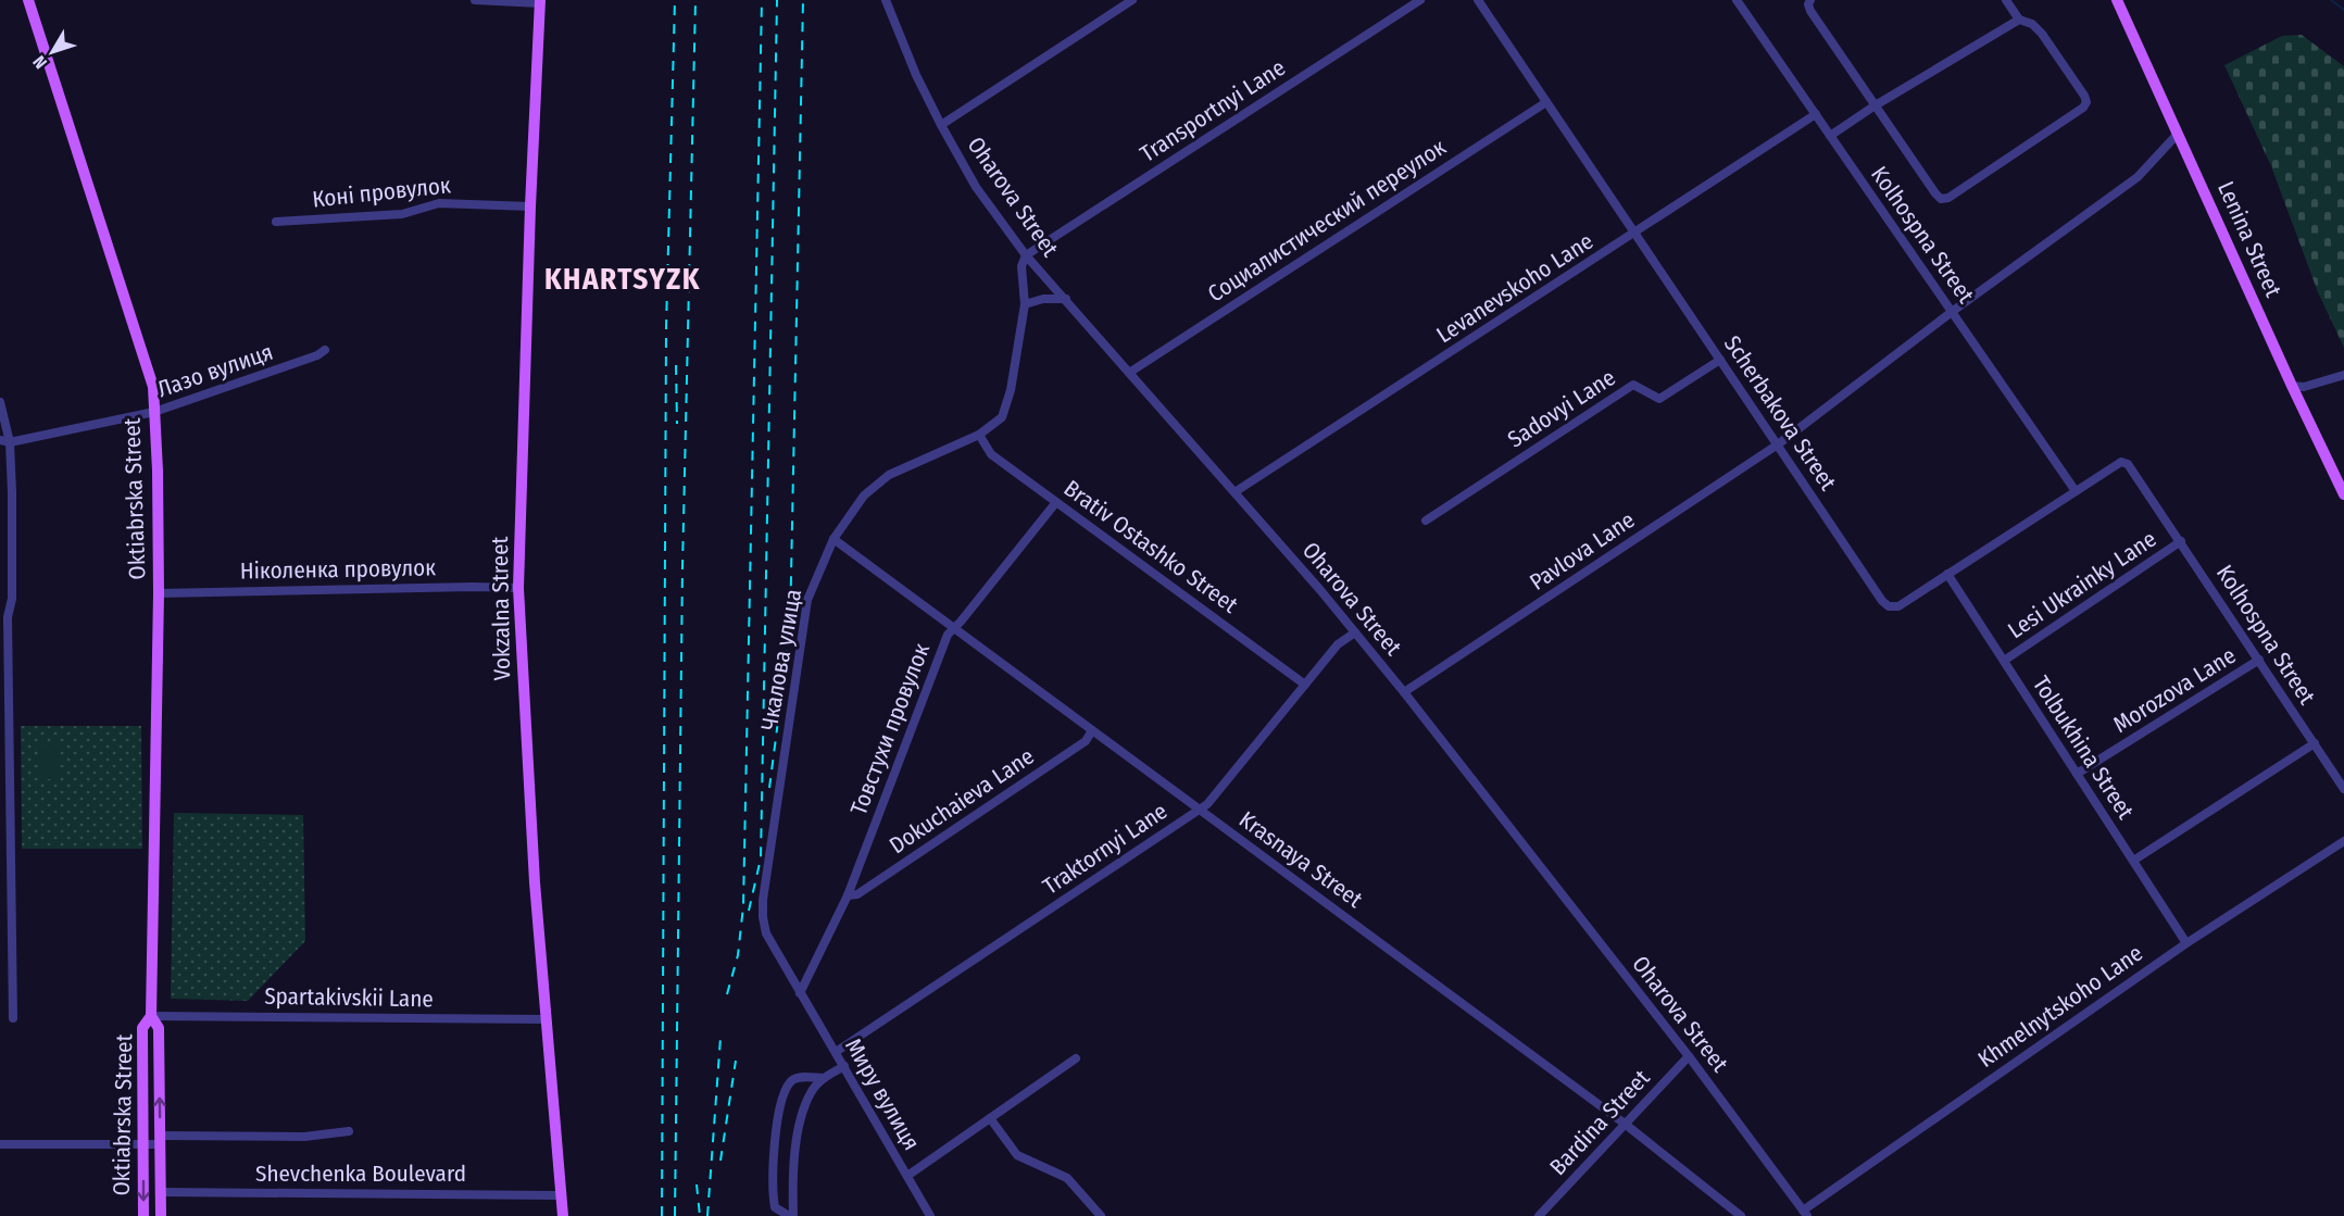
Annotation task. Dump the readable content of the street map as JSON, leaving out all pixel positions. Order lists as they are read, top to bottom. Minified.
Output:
{"streets":{"main road":["Lenina Street","Oktiabrska Street","Vokzalna Street"],"street":["Transportnyi Lane","Коні провулок","Oharova Street","Социалистический переулок","Kolhospna Street","Levanevskoho Lane","Лазо вулиця","Sadovyi Lane","Scherbakova Street","Brativ Ostashko Street","Pavlova Lane","Ніколенка провулок","Lesi Ukrainky Lane","Чкалова улица","Morozova Lane","Товстухи провулок","Tolbukhina Street","Dokuchaieva Lane","Traktornyi Lane","Krasnaya Street","Spartakivskii Lane","Khmelnytskoho Lane","Миру вулиця","Bardina Street","Shevchenka Boulevard"]},"crossings":[["Transportnyi Lane","Oharova Street"],["Transportnyi Lane","Чкалова улица"],["Коні провулок","Vokzalna Street"],["Oharova Street","Социалистический переулок"],["Oharova Street","Levanevskoho Lane"],["Oharova Street","Pavlova Lane"],["Oharova Street","Чкалова улица"],["Oharova Street","Traktornyi Lane"],["Oharova Street","Khmelnytskoho Lane"],["Oharova Street","Bardina Street"],["Социалистический переулок","Scherbakova Street"],["Kolhospna Street","Levanevskoho Lane"],["Kolhospna Street","Scherbakova Street"],["Kolhospna Street","Pavlova Lane"],["Kolhospna Street","Lesi Ukrainky Lane"],["Kolhospna Street","Morozova Lane"],["Lenina Street","Pavlova Lane"],["Levanevskoho Lane","Scherbakova Street"],["Лазо вулиця","Oktiabrska Street"],["Sadovyi Lane","Scherbakova Street"],["Scherbakova Street","Pavlova Lane"],["Scherbakova Street","Tolbukhina Street"],["Oktiabrska Street","Ніколенка провулок"],["Oktiabrska Street","Spartakivskii Lane"],["Oktiabrska Street","Shevchenka Boulevard"],["Brativ Ostashko Street","Чкалова улица"],["Brativ Ostashko Street","Товстухи провулок"],["Brativ Ostashko Street","Traktornyi Lane"],["Ніколенка провулок","Vokzalna Street"],["Lesi Ukrainky Lane","Tolbukhina Street"],["Vokzalna Street","Spartakivskii Lane"],["Vokzalna Street","Shevchenka Boulevard"],["Чкалова улица","Товстухи провулок"],["Чкалова улица","Krasnaya Street"],["Чкалова улица","Миру вулиця"],["Morozova Lane","Tolbukhina Street"],["Товстухи провулок","Dokuchaieva Lane"],["Товстухи провулок","Krasnaya Street"],["Товстухи провулок","Миру вулиця"],["Tolbukhina Street","Khmelnytskoho Lane"],["Dokuchaieva Lane","Krasnaya Street"],["Traktornyi Lane","Krasnaya Street"],["Traktornyi Lane","Миру вулиця"],["Krasnaya Street","Bardina Street"]],"districts":["KHARTSYZK"],"north":"bottom left"}
